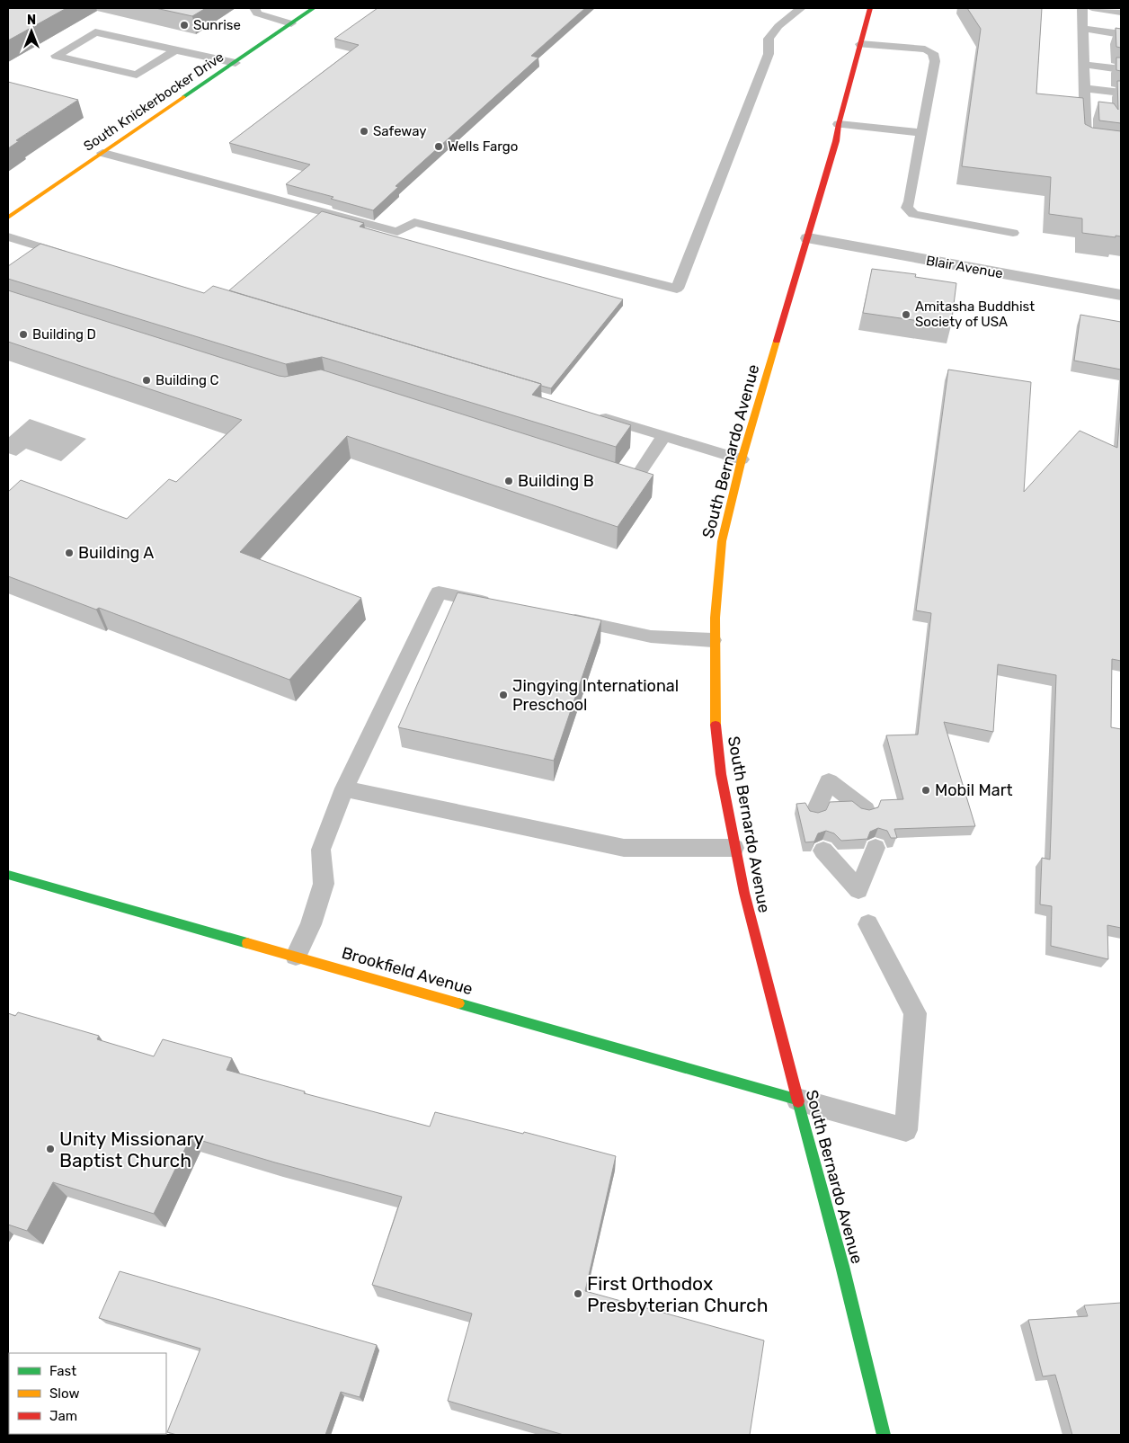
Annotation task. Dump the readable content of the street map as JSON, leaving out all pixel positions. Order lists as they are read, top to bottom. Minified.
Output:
{"streets":{"street":["South Knickerbocker Drive","Blair Avenue","South Bernardo Avenue","Brookfield Avenue"]},"crossings":[["Blair Avenue","South Bernardo Avenue"],["South Bernardo Avenue","Brookfield Avenue"]],"places":["Sunrise","Safeway","Wells Fargo","Amitasha Buddhist Society of USA","Building D","Building C","Building B","Building A","Jingying International Preschool","Mobil Mart","Unity Missionary Baptist Church","First Orthodox Presbyterian Church"],"legend":["Fast","Slow","Jam"],"north":"top"}
